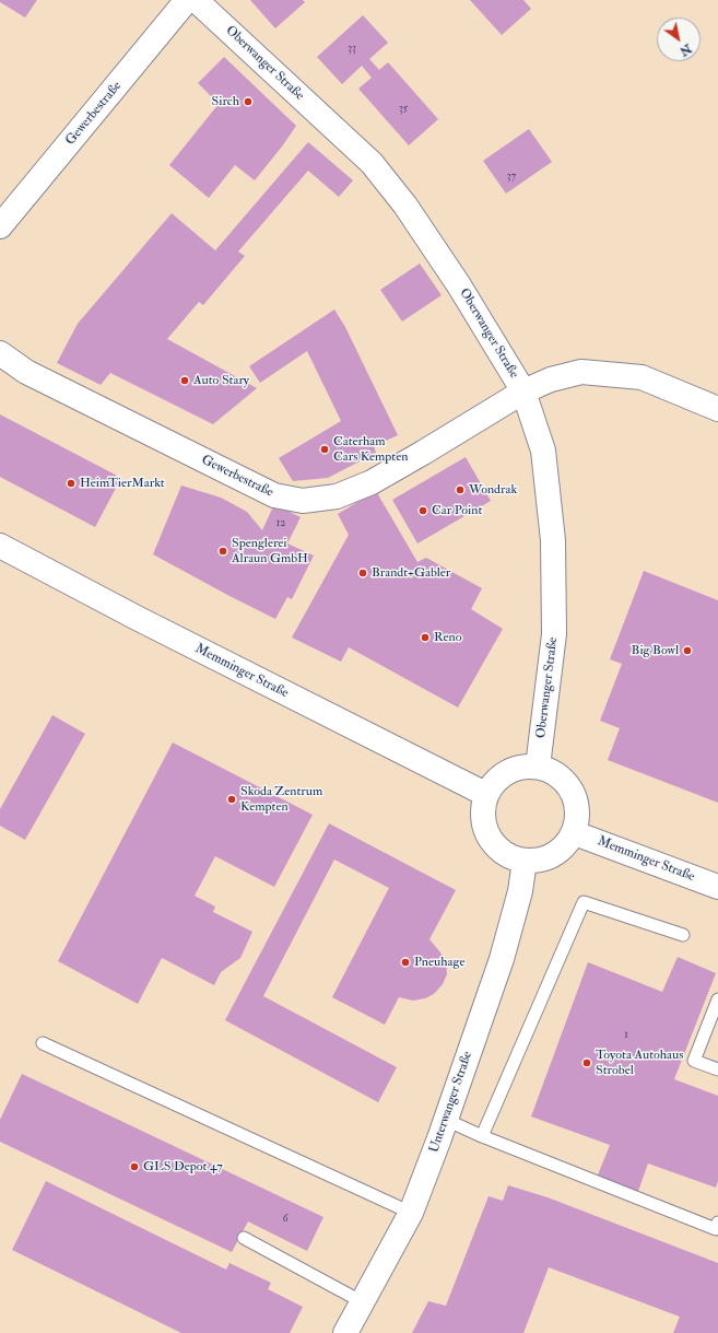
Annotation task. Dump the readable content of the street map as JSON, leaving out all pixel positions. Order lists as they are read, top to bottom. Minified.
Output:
{"streets":{"street":["Oberwanger Straße","Gewerbestraße","Memminger Straße","Unterwanger Straße"]},"crossings":[["Oberwanger Straße","Gewerbestraße"],["Oberwanger Straße","Memminger Straße"],["Oberwanger Straße","Unterwanger Straße"],["Memminger Straße","Unterwanger Straße"]],"places":["Sirch","Auto Stary","Caterham Cars Kempten","HeimTierMarkt","Wondrak","Car Point","Spenglerei Alraun GmbH","Brandt+Gabler","Reno","Big Bowl","Skoda Zentrum Kempten","Pneuhage","Toyota Autohaus Strobel","GLS Depot 47"],"house_numbers":["33","35","37","12","1","6"],"north":"bottom right"}
